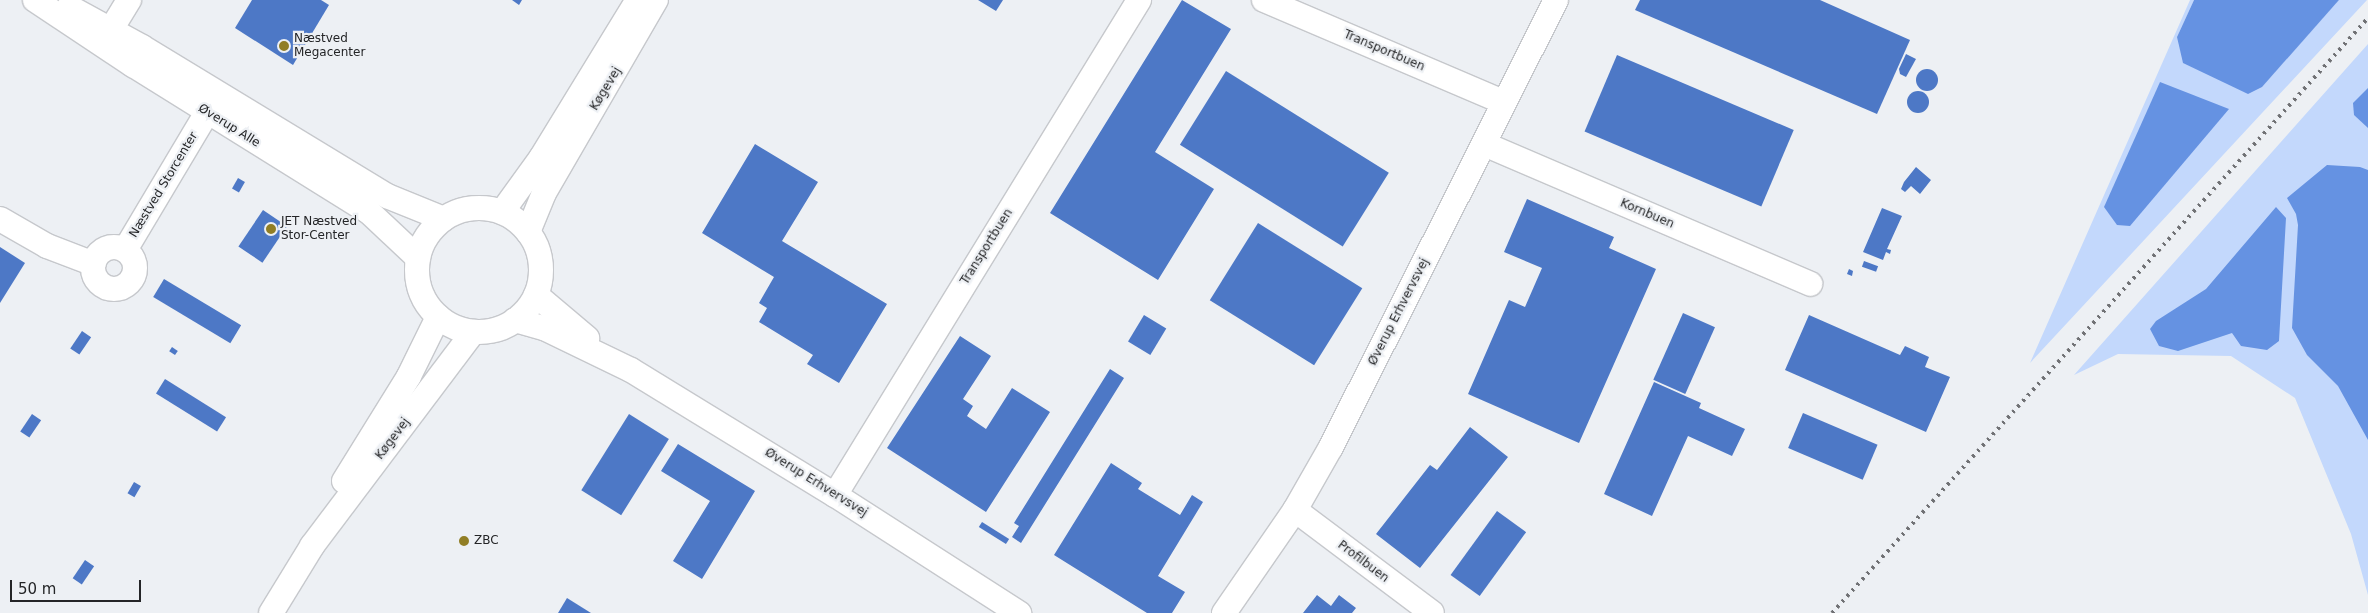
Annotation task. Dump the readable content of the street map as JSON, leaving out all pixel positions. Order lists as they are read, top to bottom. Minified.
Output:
{"streets":{"street":["Transportbuen","Køgevej","Øverup Alle","Næstved Storcenter","Kornbuen","Øverup Erhvervsvej","Profilbuen"]},"crossings":[["Transportbuen","Øverup Erhvervsvej"],["Køgevej","Øverup Alle"],["Køgevej","Øverup Erhvervsvej"],["Øverup Alle","Næstved Storcenter"],["Øverup Alle","Øverup Erhvervsvej"],["Kornbuen","Øverup Erhvervsvej"],["Øverup Erhvervsvej","Profilbuen"]],"places":["Næstved Megacenter","JET Næstved Stor-Center","ZBC"],"scale_bar":"50 m"}
